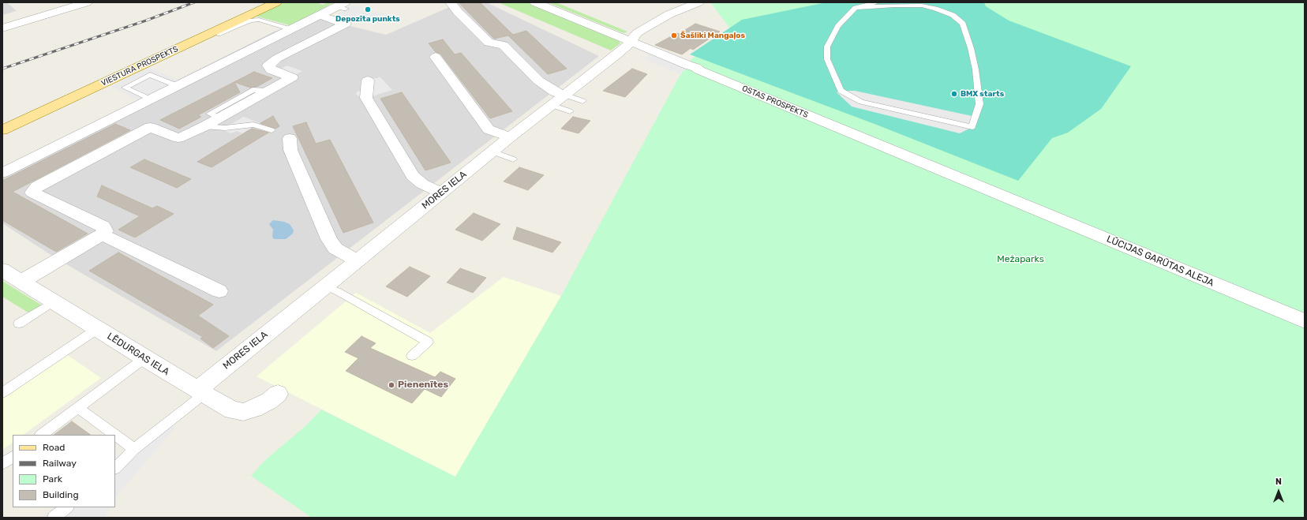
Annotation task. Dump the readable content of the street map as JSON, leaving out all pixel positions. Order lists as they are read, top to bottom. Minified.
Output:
{"streets":{"main road":["VIESTURA PROSPEKTS"],"street":["OSTAS PROSPEKTS","MORES IELA","LŪCIJAS GARŪTAS ALEJA","LĒDURGAS IELA"]},"crossings":[["OSTAS PROSPEKTS","MORES IELA"],["OSTAS PROSPEKTS","LŪCIJAS GARŪTAS ALEJA"],["MORES IELA","LĒDURGAS IELA"]],"parks":["Mežaparks"],"places":["Depozīta punkts","Šašliki Mangaļos","BMX starts","Pienenītes"],"legend":["Road","Railway","Park","Building"],"north":"top"}
